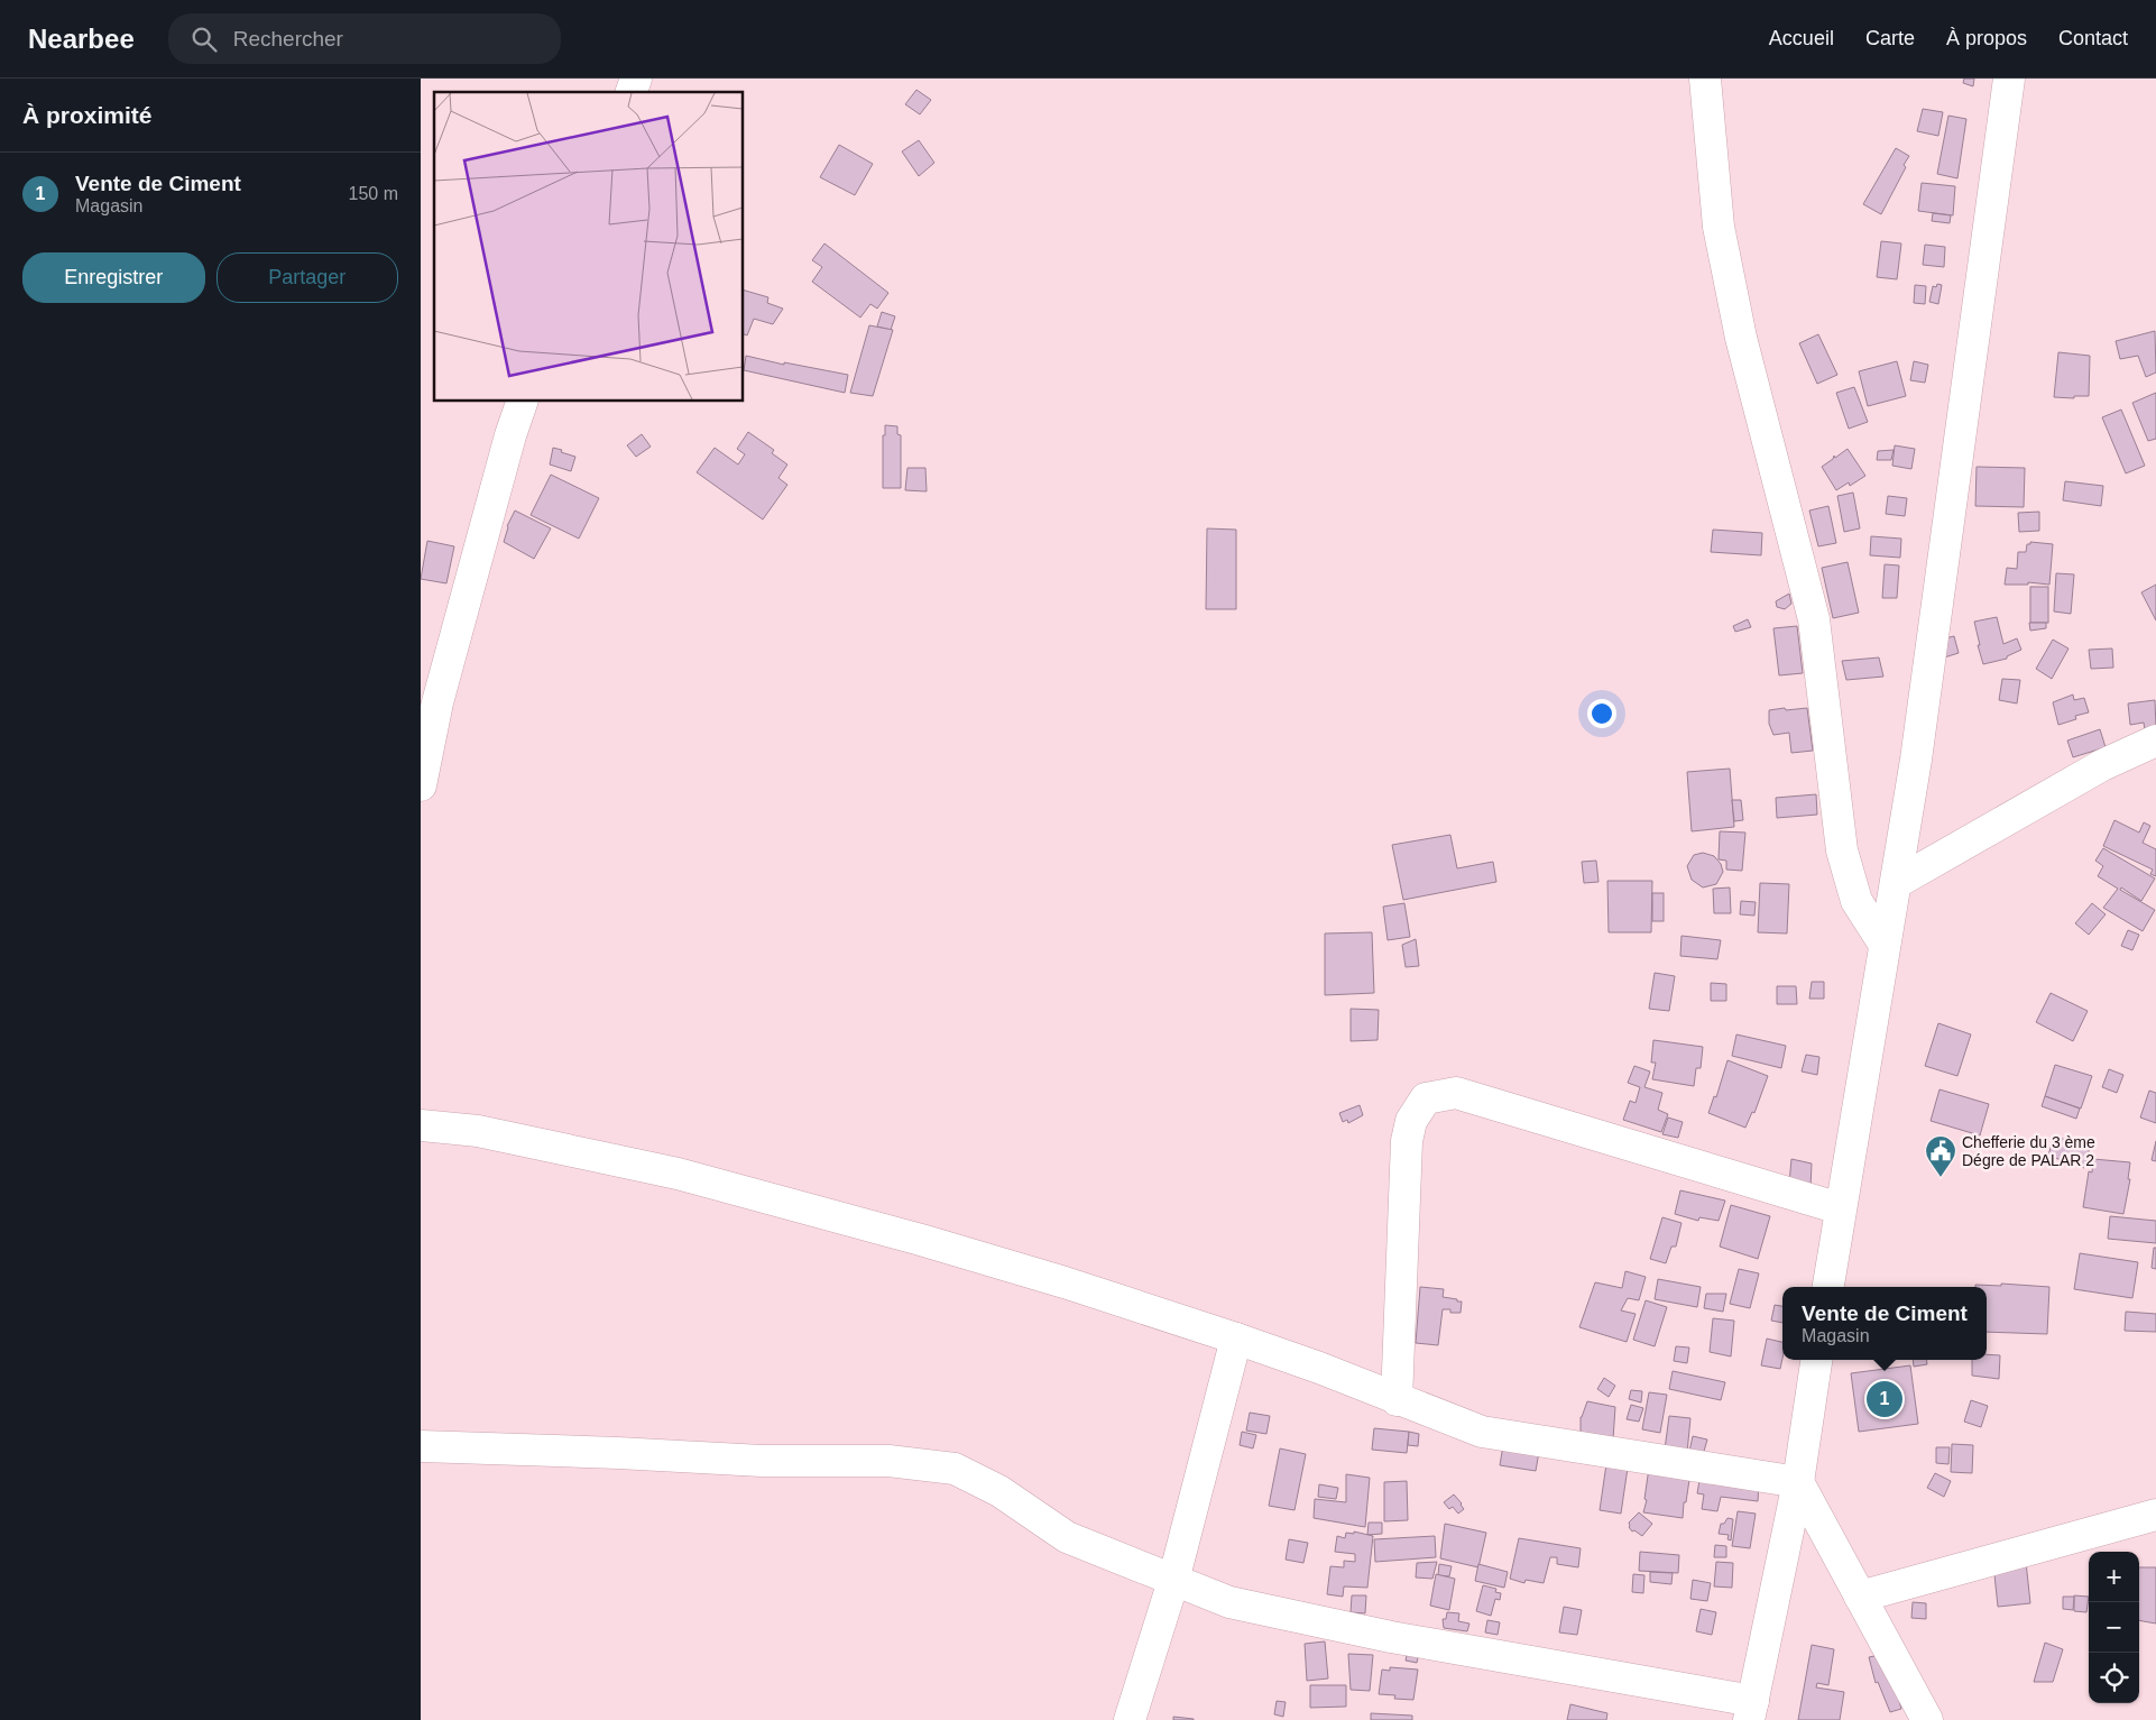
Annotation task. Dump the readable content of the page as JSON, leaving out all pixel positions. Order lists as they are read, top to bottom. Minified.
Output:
{"places":{"public building":["Chefferie du 3 ème Dégre de PALAR 2"]},"page":{"header":"Nearbee","search":"Rechercher","nav":["Accueil","Carte","À propos","Contact"],"heading":"À proximité","list":[{"mark":"1","name":"Vente de Ciment","note":"Magasin","value":"150 m"}],"buttons":["Enregistrer","Partager"],"popup":["Vente de Ciment","Magasin"],"pins":"1","map_buttons":["+","−"]}}
